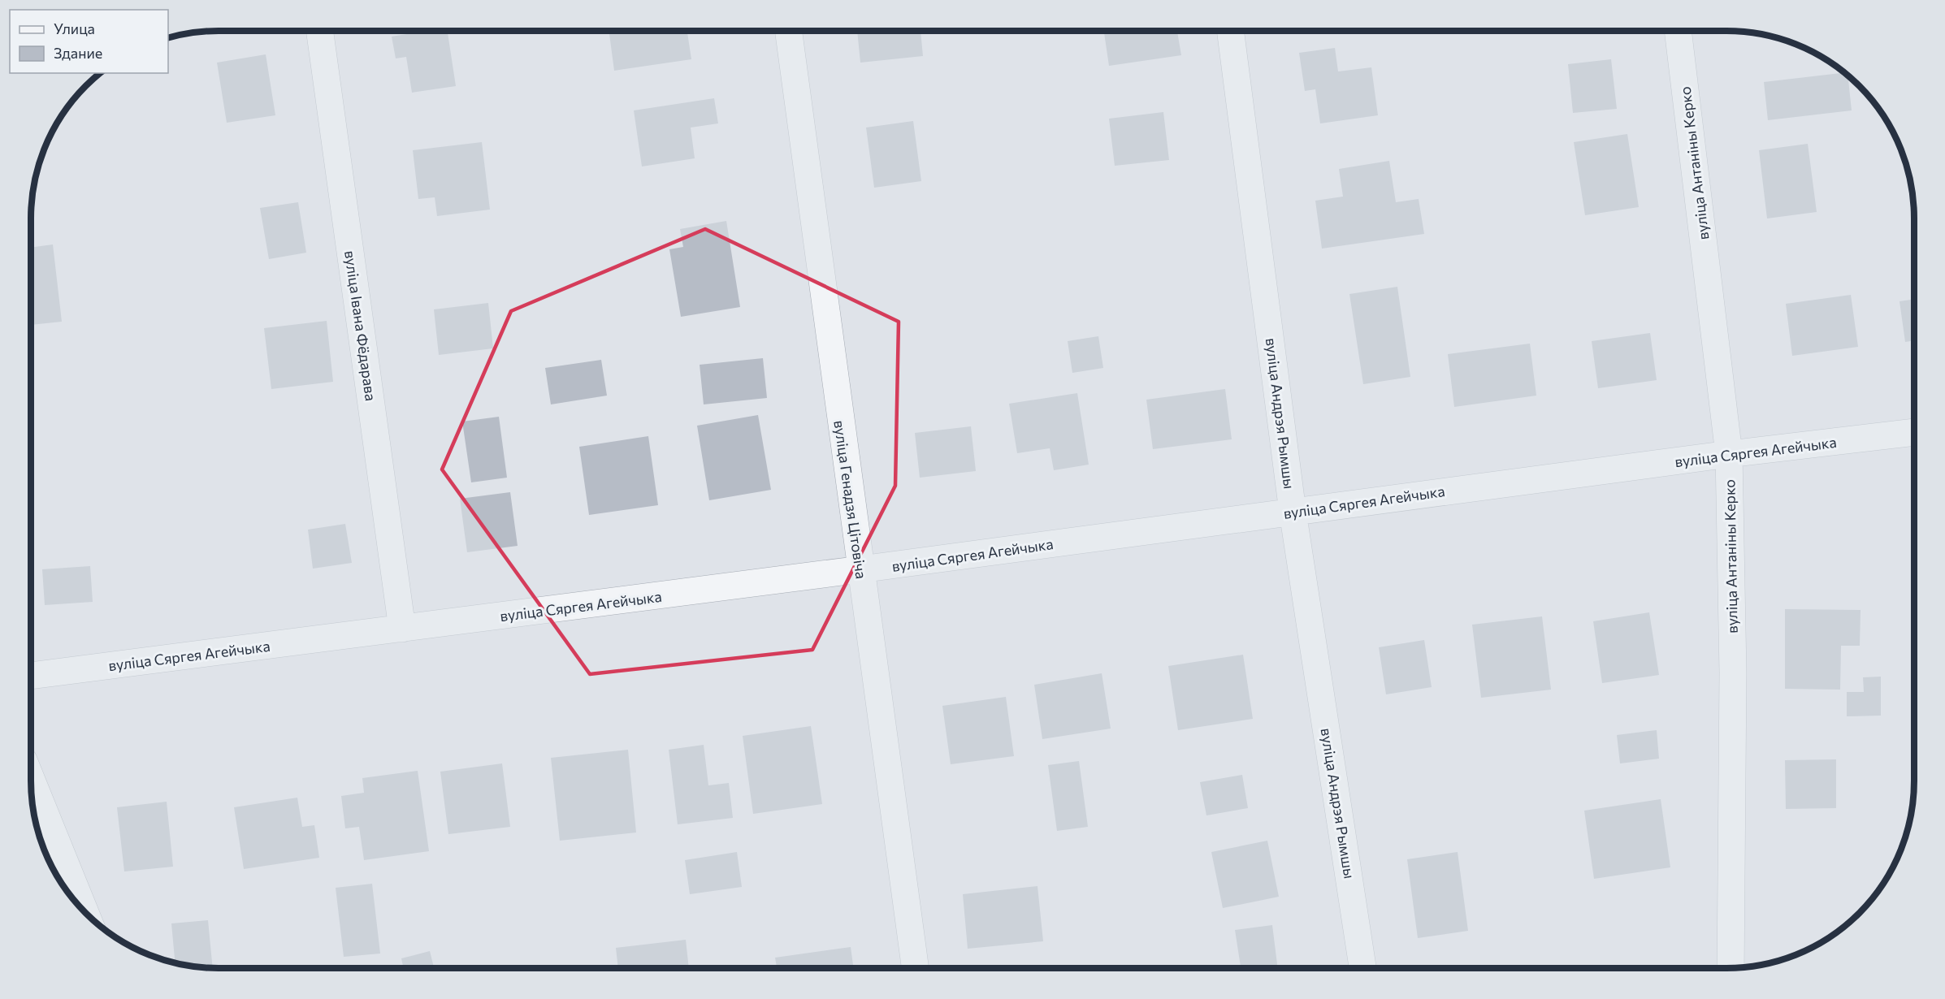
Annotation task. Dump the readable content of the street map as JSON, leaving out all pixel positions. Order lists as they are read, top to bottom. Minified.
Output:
{"streets":{"street":["вуліца Антаніны Керко","вуліца Івана Фёдарава","вуліца Андрэя Рымшы","вуліца Сяргея Агейчыка","вуліца Генадзя Цітовіча"]},"crossings":[["вуліца Антаніны Керко","вуліца Сяргея Агейчыка"],["вуліца Івана Фёдарава","вуліца Сяргея Агейчыка"],["вуліца Андрэя Рымшы","вуліца Сяргея Агейчыка"],["вуліца Сяргея Агейчыка","вуліца Генадзя Цітовіча"]],"legend":["Улица","Здание"]}
